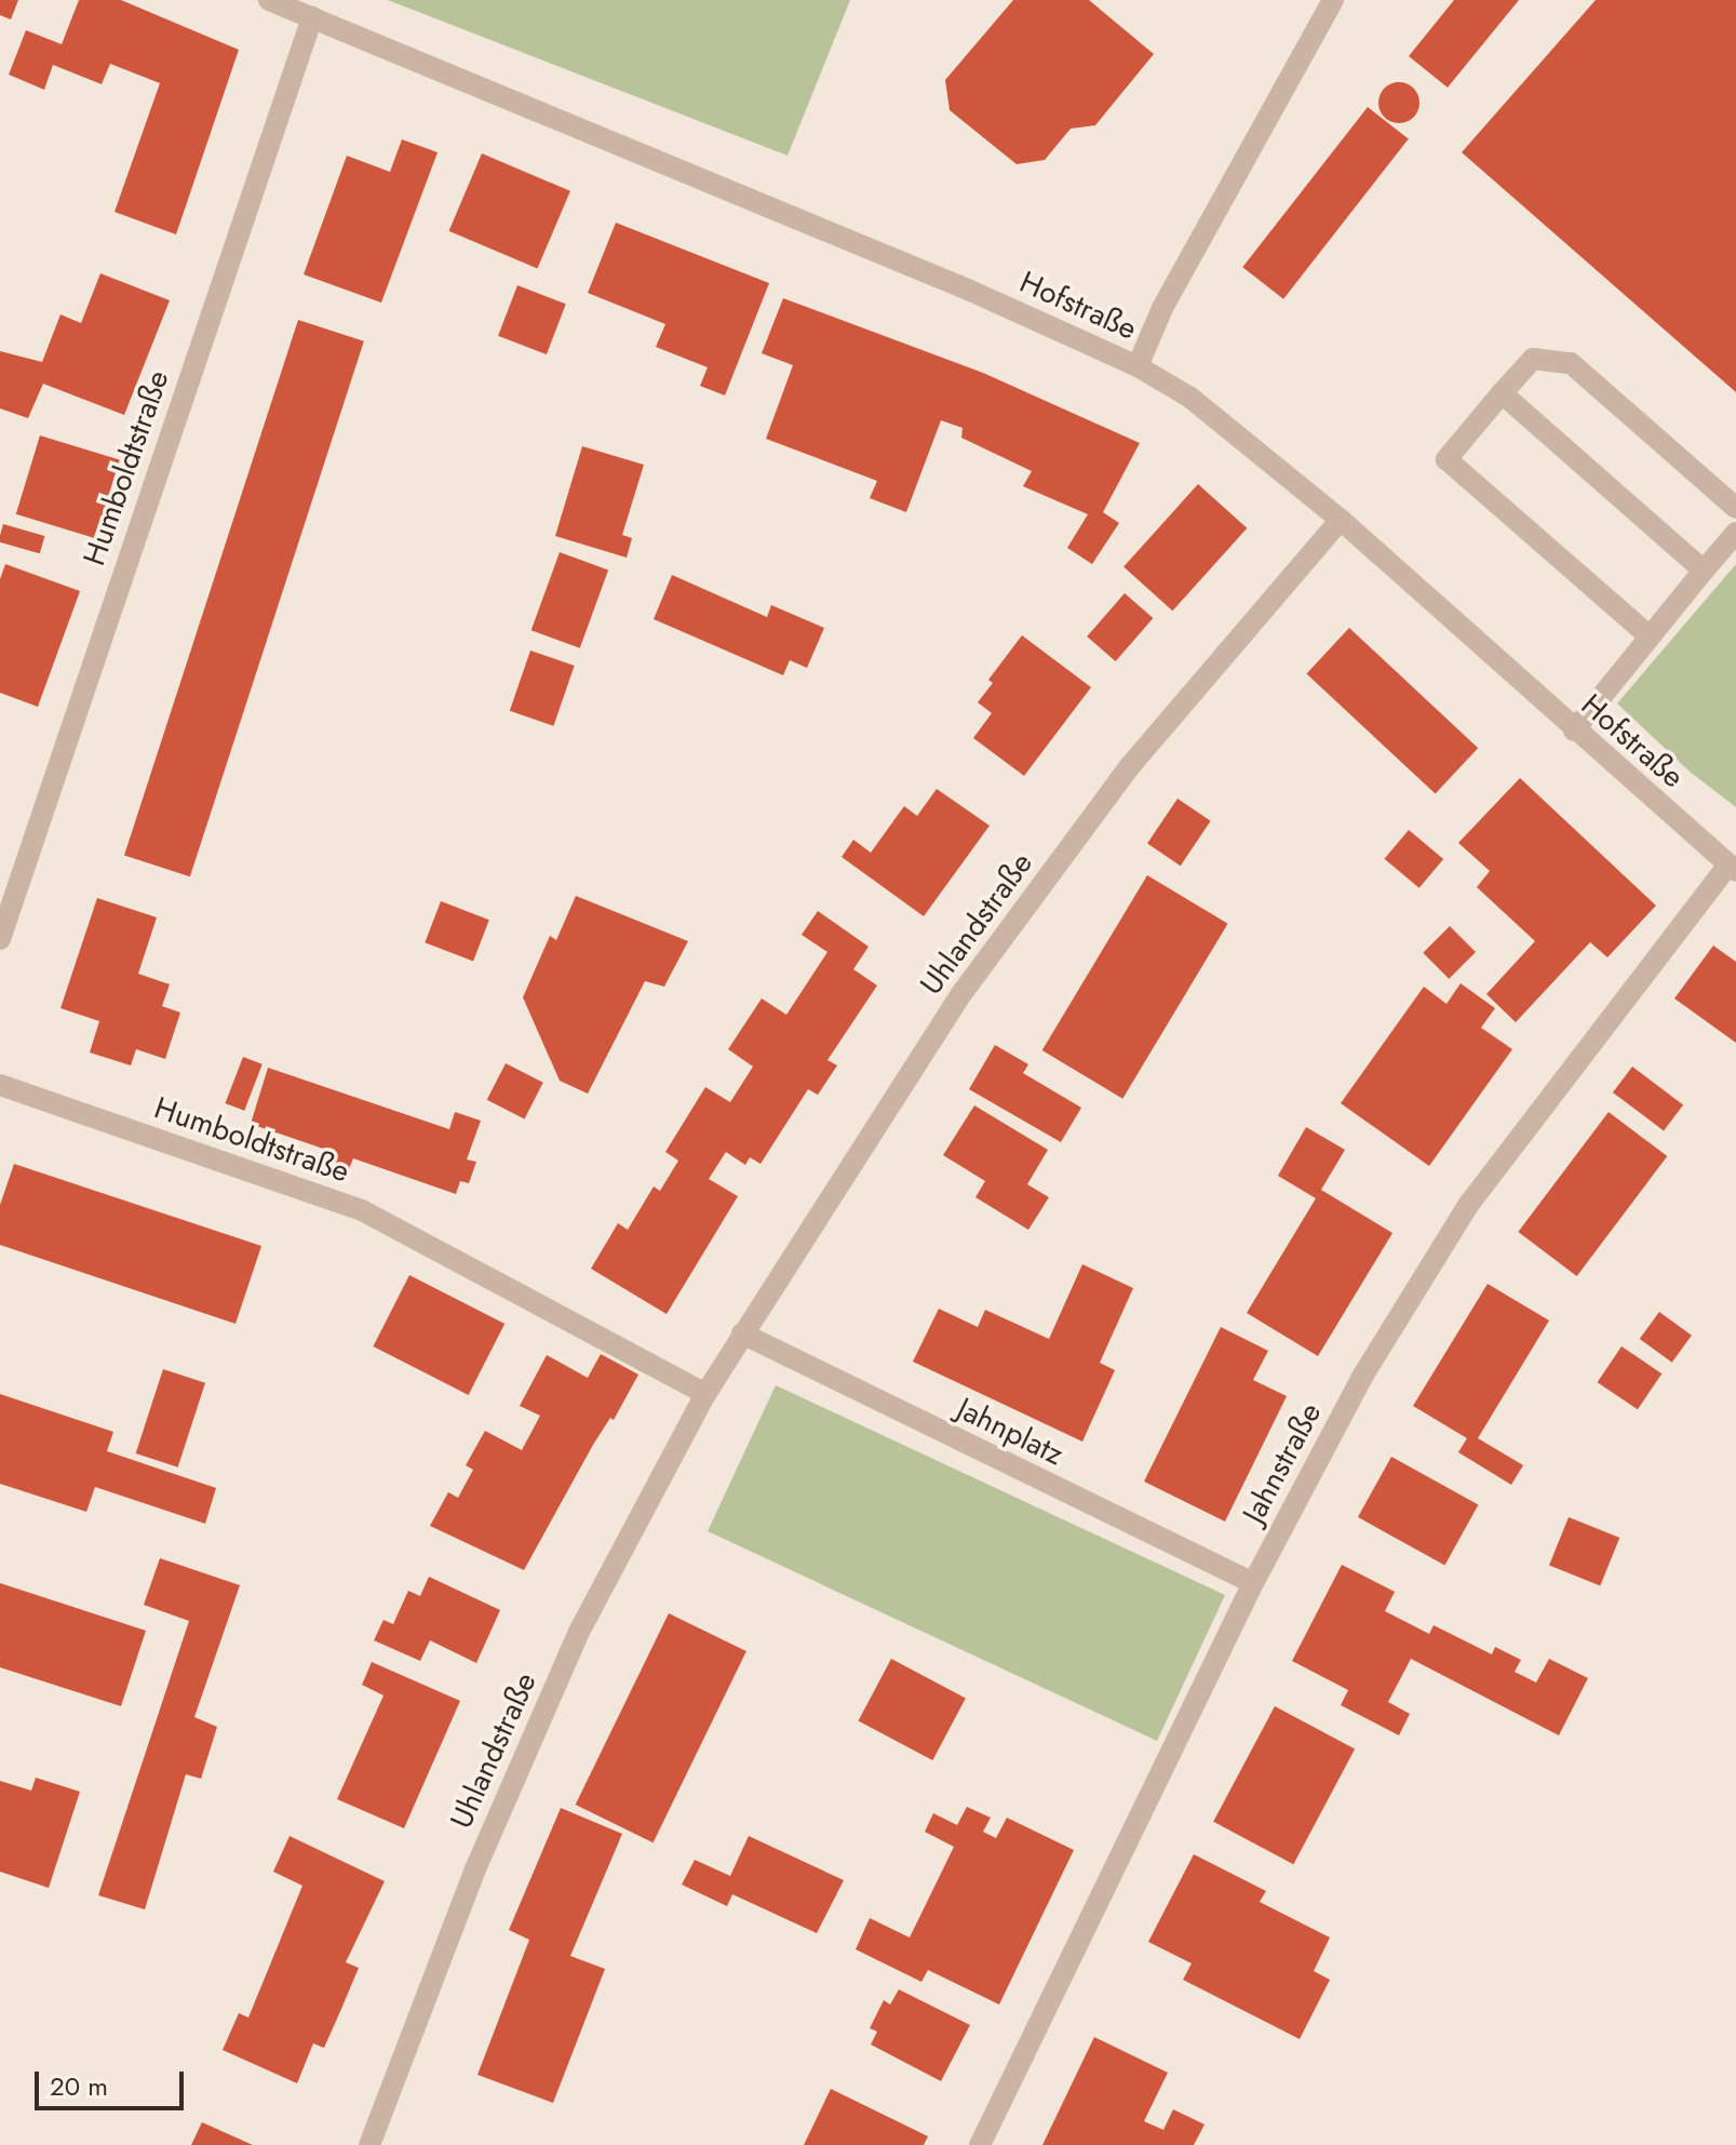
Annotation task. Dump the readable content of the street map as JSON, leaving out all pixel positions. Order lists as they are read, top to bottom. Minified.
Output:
{"streets":{"street":["Hofstraße","Humboldtstraße","Uhlandstraße","Jahnplatz","Jahnstraße"]},"crossings":[["Hofstraße","Humboldtstraße"],["Hofstraße","Uhlandstraße"],["Hofstraße","Jahnstraße"],["Humboldtstraße","Uhlandstraße"],["Uhlandstraße","Jahnplatz"],["Jahnplatz","Jahnstraße"]],"scale_bar":"20 m"}
